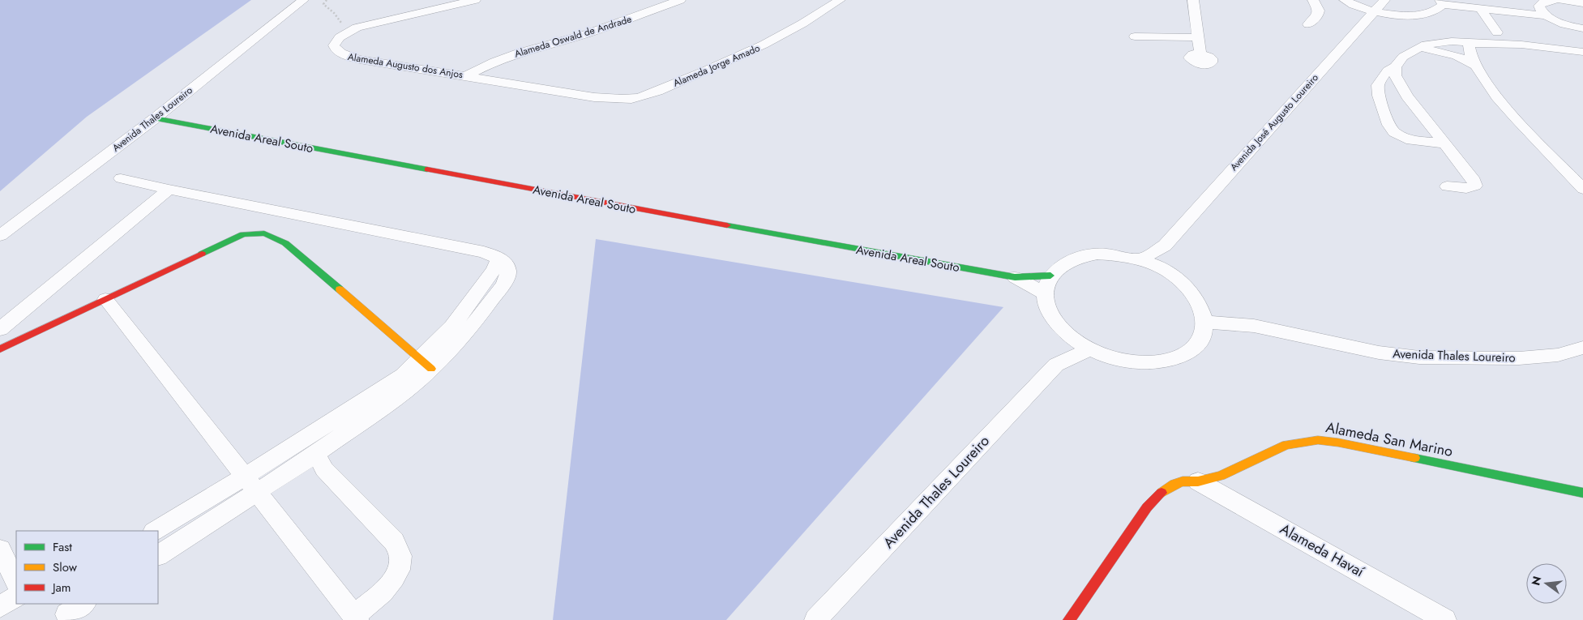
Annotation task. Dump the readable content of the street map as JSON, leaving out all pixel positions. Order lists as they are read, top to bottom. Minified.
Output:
{"streets":{"street":["Alameda Oswald de Andrade","Alameda Augusto dos Anjos","Alameda Jorge Amado","Avenida Thales Loureiro","Avenida José Augusto Loureiro","Avenida Areal Souto","Alameda San Marino","Alameda Havaí"]},"crossings":[["Alameda Oswald de Andrade","Alameda Augusto dos Anjos"],["Alameda Augusto dos Anjos","Alameda Jorge Amado"],["Avenida Thales Loureiro","Avenida José Augusto Loureiro"],["Avenida Thales Loureiro","Avenida Areal Souto"],["Avenida José Augusto Loureiro","Avenida Areal Souto"],["Alameda San Marino","Alameda Havaí"]],"legend":["Fast","Slow","Jam"],"north":"left"}
